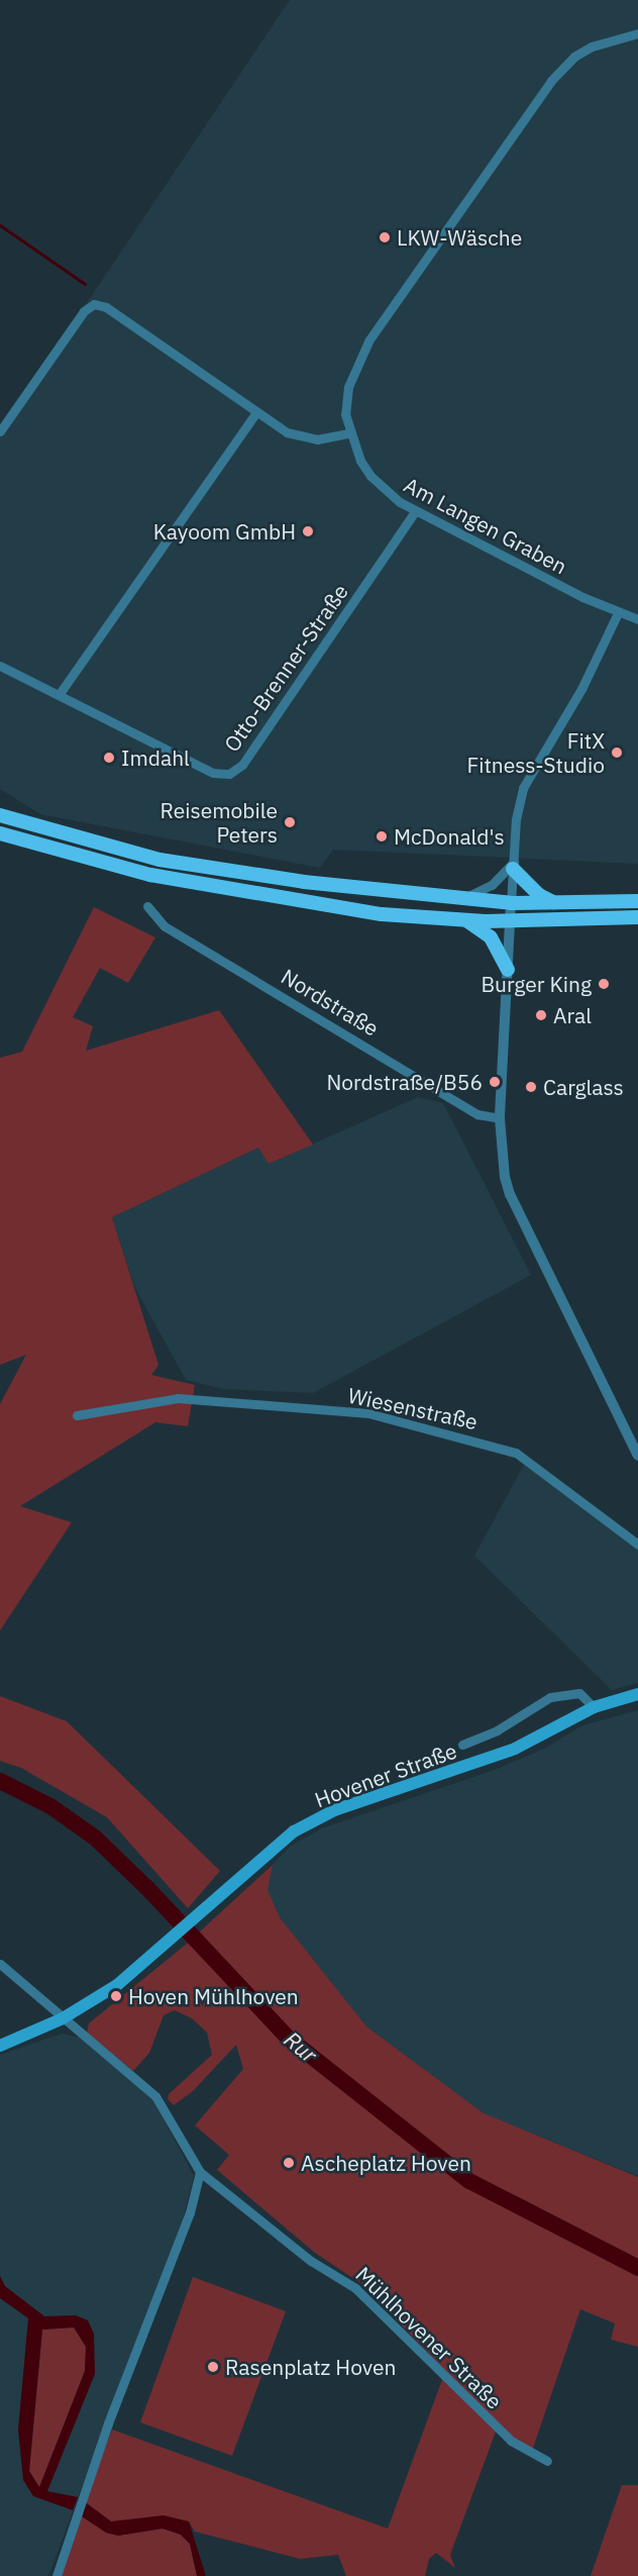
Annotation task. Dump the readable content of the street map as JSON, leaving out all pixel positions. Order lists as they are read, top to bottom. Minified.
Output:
{"streets":{"main road":["Hovener Straße"],"street":["Am Langen Graben","Otto-Brenner-Straße","Nordstraße","Wiesenstraße","Mühlhovener Straße"]},"crossings":[["Am Langen Graben","Otto-Brenner-Straße"],["Hovener Straße","Mühlhovener Straße"]],"water":["Rur"],"places":["LKW-Wäsche","Kayoom GmbH","FitX Fitness-Studio","Imdahl","Reisemobile Peters","McDonald's","Burger King","Aral","Nordstraße/B56","Carglass","Hoven Mühlhoven","Ascheplatz Hoven","Rasenplatz Hoven"]}
